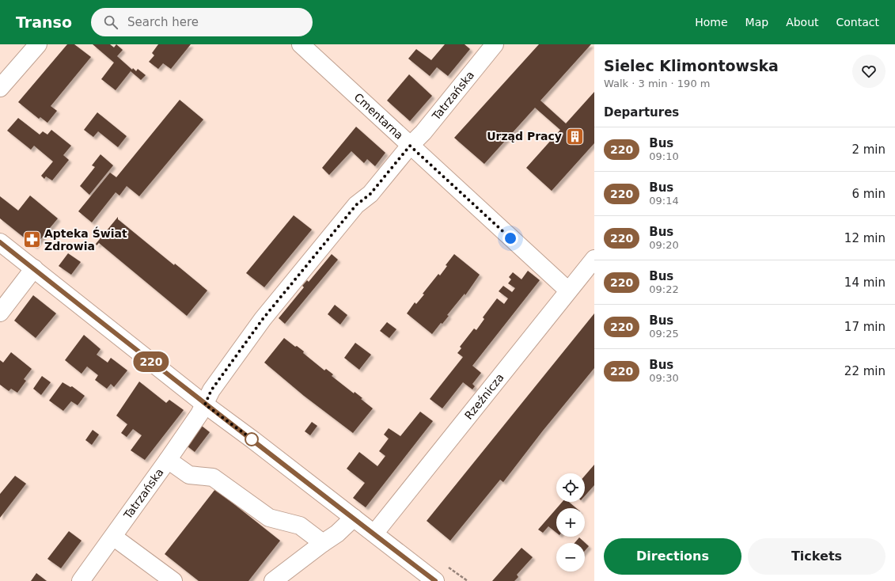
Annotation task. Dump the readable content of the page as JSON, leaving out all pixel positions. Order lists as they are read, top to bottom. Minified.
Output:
{"streets":{"street":["Tatrzańska","Cmentarna","Rzeźnicza"]},"crossings":[["Tatrzańska","Cmentarna"],["Cmentarna","Rzeźnicza"]],"places":{"building":["Urząd Pracy"],"pharmacy":["Apteka Świat Zdrowia"]},"lines":["bus line 220"],"page":{"header":"Transo","search":"Search here","nav":["Home","Map","About","Contact"],"on_map":"220","heading":[["Sielec Klimontowska","Walk · 3 min · 190 m"],"Departures"],"list":[{"mark":"220","name":"Bus","note":"09:10","value":"2 min"},{"mark":"220","name":"Bus","note":"09:14","value":"6 min"},{"mark":"220","name":"Bus","note":"09:20","value":"12 min"},{"mark":"220","name":"Bus","note":"09:22","value":"14 min"},{"mark":"220","name":"Bus","note":"09:25","value":"17 min"},{"mark":"220","name":"Bus","note":"09:30","value":"22 min"}],"map_buttons":["+","−"],"buttons":["Directions","Tickets"]}}
